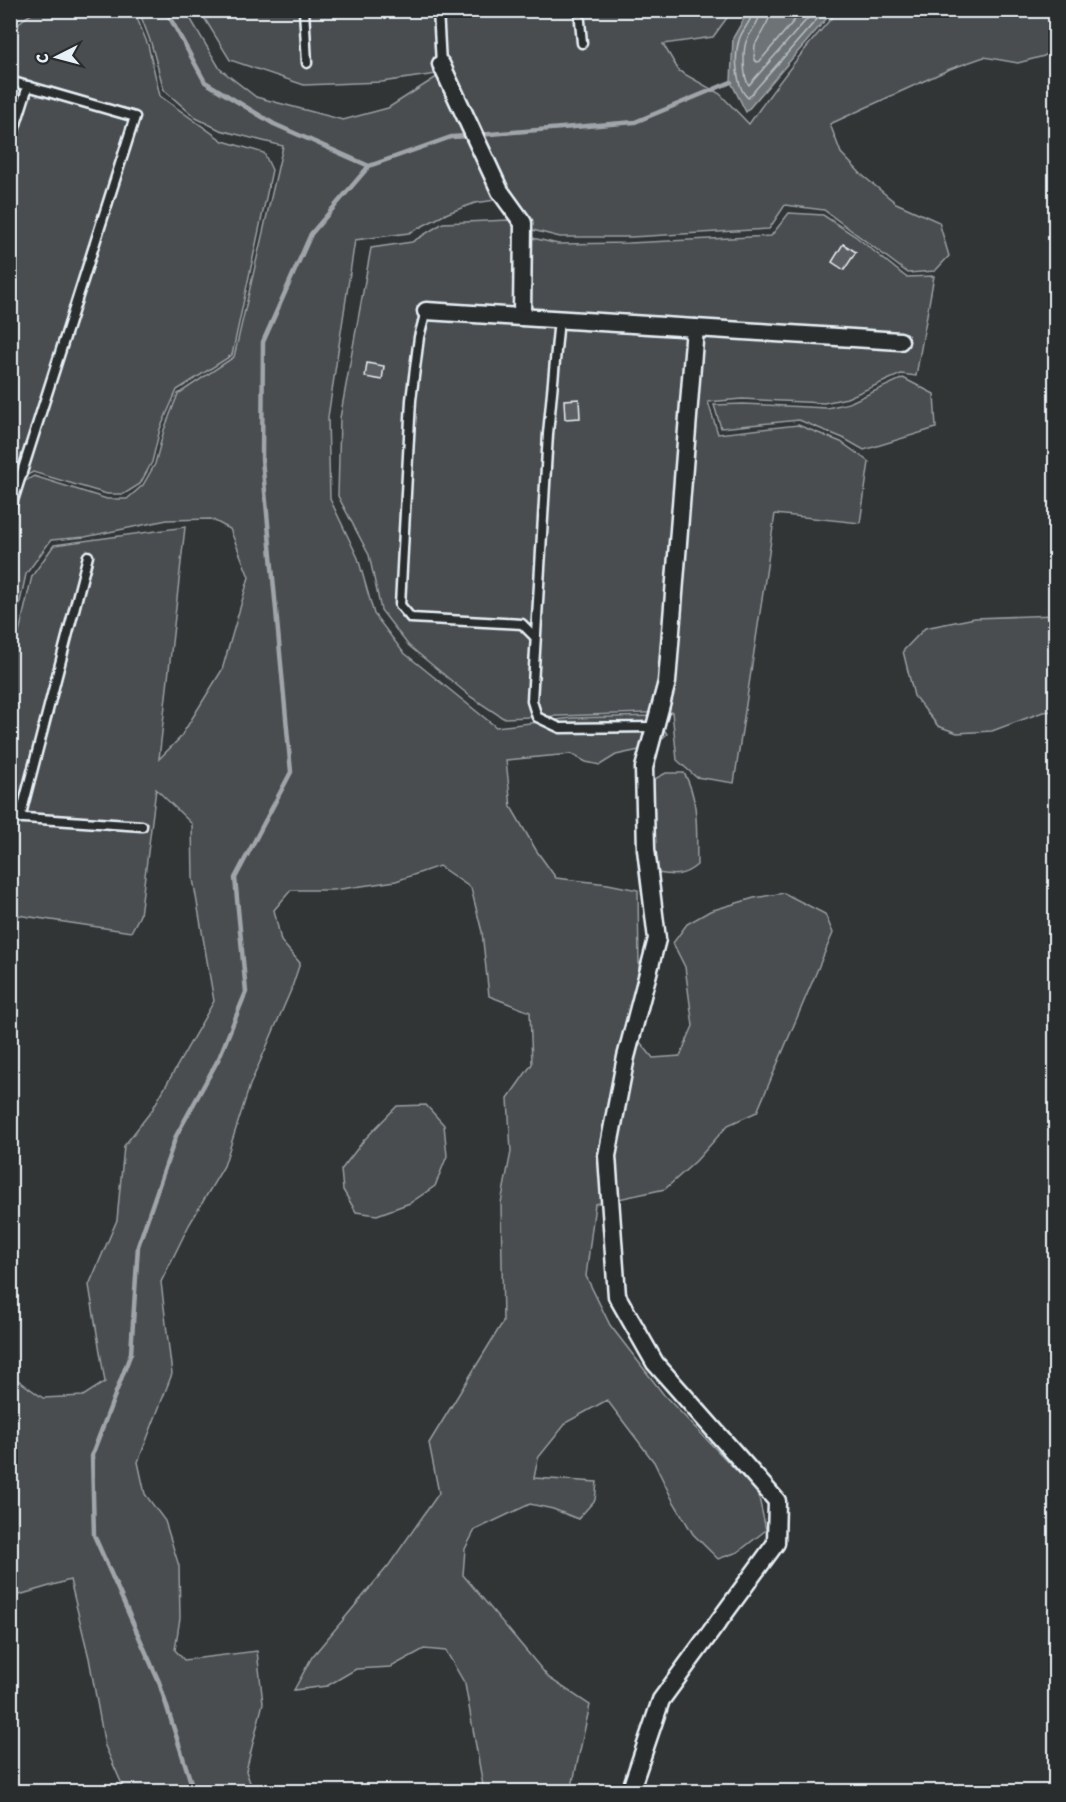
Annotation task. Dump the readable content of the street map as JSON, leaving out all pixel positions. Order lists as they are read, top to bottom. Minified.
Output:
{"north":"left"}
